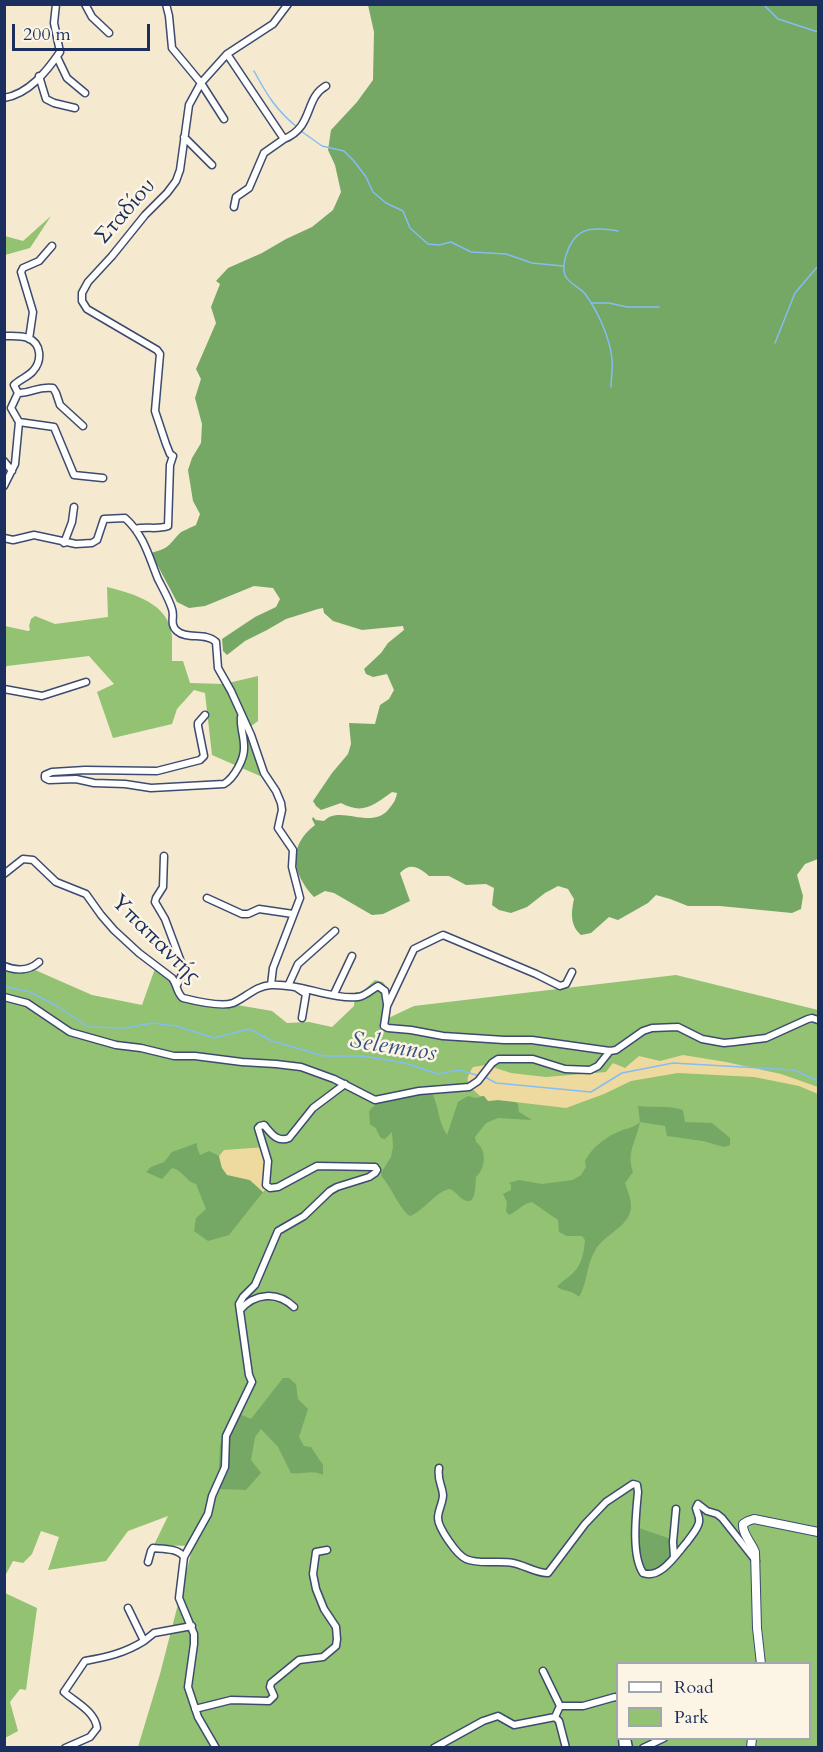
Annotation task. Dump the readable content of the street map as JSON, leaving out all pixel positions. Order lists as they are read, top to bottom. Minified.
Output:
{"streets":{"street":["Σταδίου","Υπαπαντής"]},"water":["Selemnos"],"legend":["Road","Park"],"scale_bar":"200 m"}
